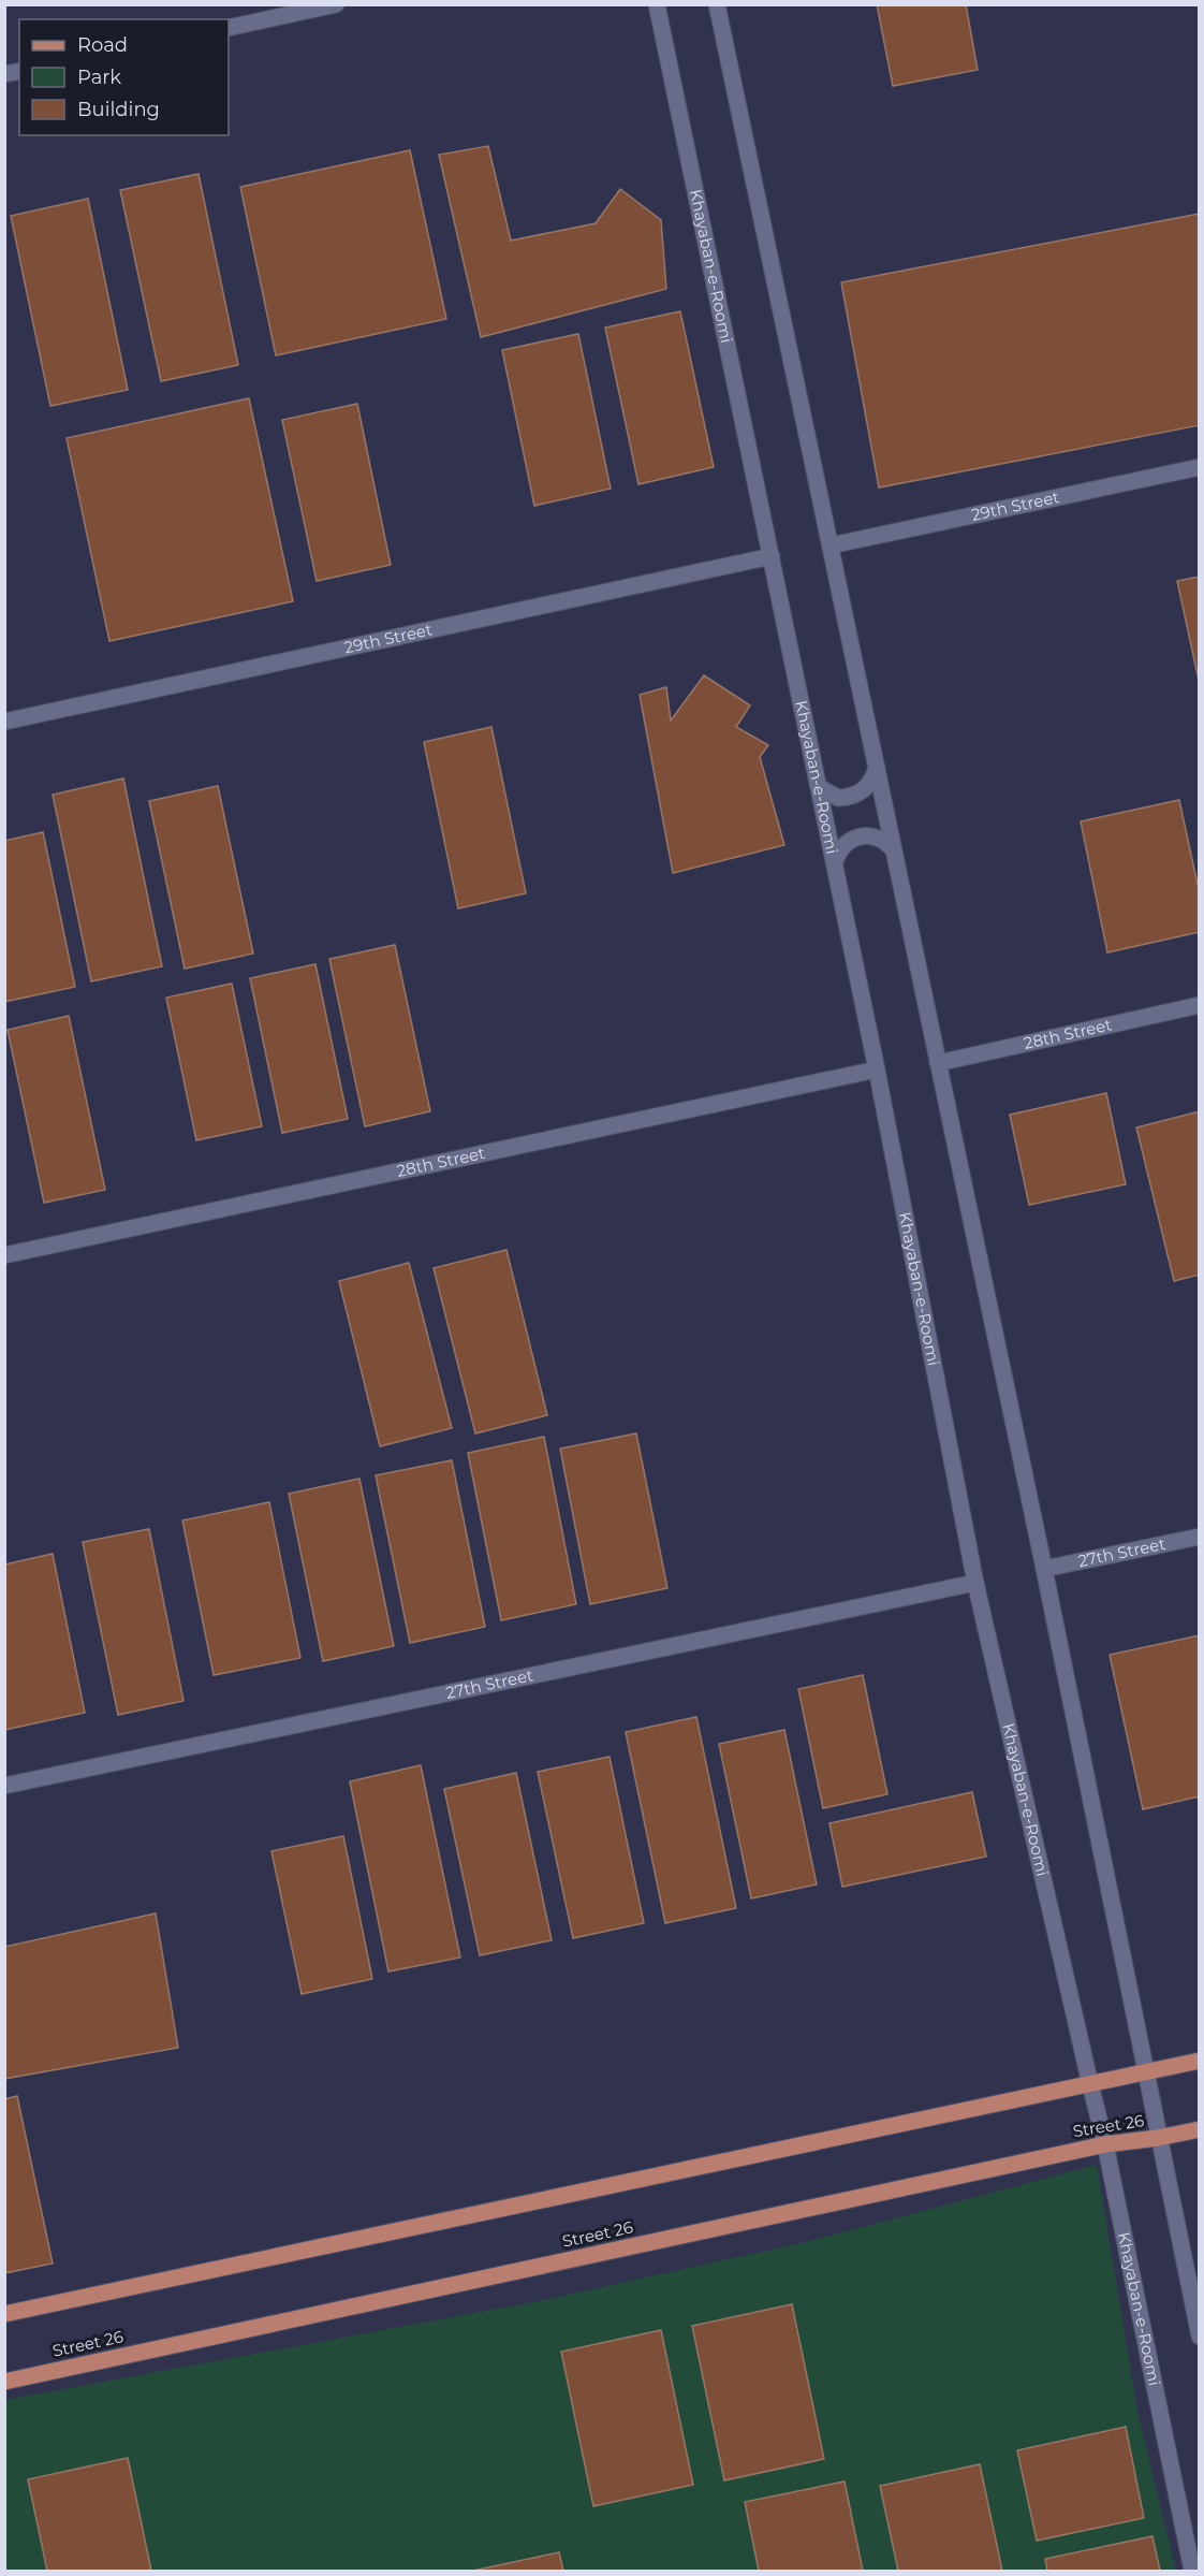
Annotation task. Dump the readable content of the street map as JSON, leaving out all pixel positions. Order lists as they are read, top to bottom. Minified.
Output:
{"streets":{"main road":["Street 26"],"street":["Khayaban-e-Roomi","29th Street","28th Street","27th Street"]},"crossings":[["Khayaban-e-Roomi","29th Street"],["Khayaban-e-Roomi","28th Street"],["Khayaban-e-Roomi","27th Street"],["Khayaban-e-Roomi","Street 26"]],"legend":["Road","Park","Building"]}
